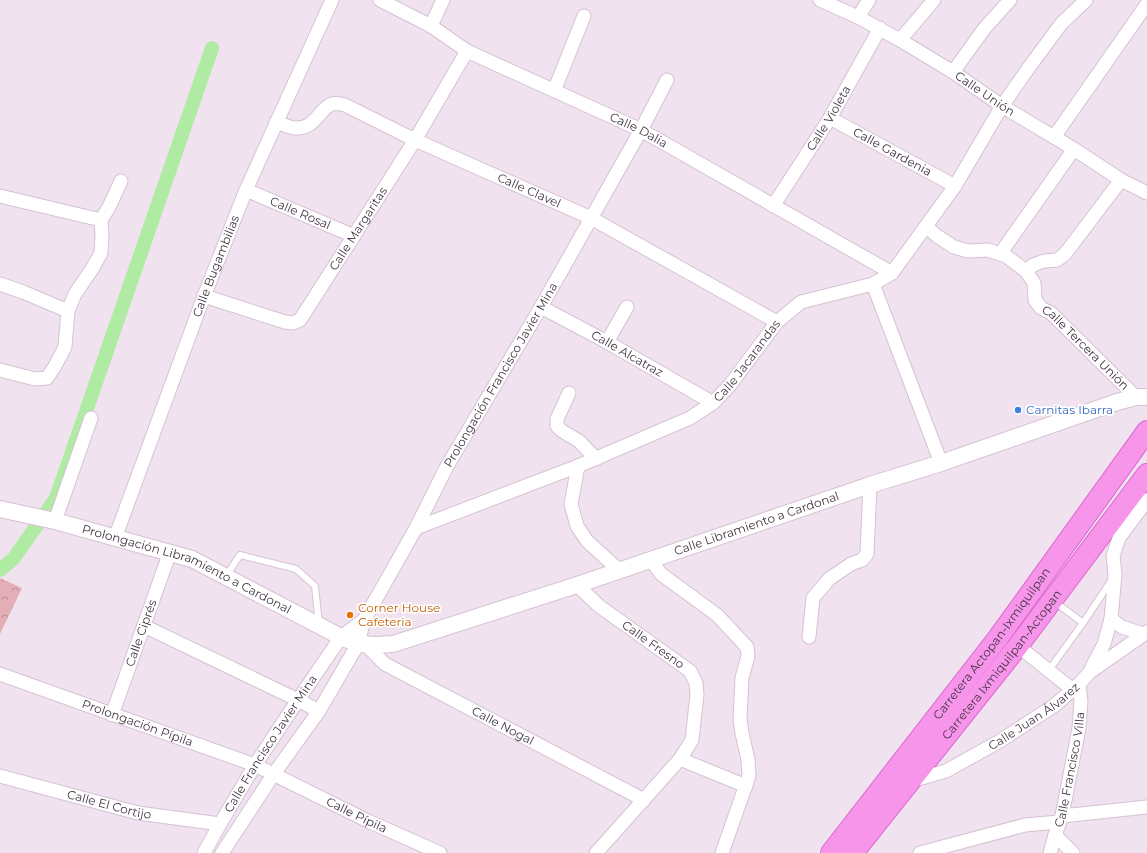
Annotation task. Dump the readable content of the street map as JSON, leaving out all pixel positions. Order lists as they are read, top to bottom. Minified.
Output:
{"streets":{"main road":["Carretera Actopan-Ixmiquilpan","Carretera Ixmiquilpan-Actopan"],"street":["Calle Unión","Calle Violeta","Calle Dalia","Calle Gardenia","Calle Clavel","Calle Rosal","Calle Margaritas","Calle Bugambilias","Calle Tercera Unión","Calle Alcatraz","Calle Jacarandas","Prolongación Francisco Javier Mina","Calle Libramiento a Cardonal","Prolongación Libramiento a Cardonal","Calle Ciprés","Calle Fresno","Calle Juan Álvarez","Prolongación Pípila","Calle Nogal","Calle Francisco Javier Mina","Calle Francisco Villa","Calle El Cortijo","Calle Pípila"]},"crossings":[["Calle Unión","Calle Violeta"],["Calle Unión","Calle Jacarandas"],["Calle Violeta","Calle Dalia"],["Calle Violeta","Calle Gardenia"],["Calle Dalia","Calle Margaritas"],["Calle Dalia","Calle Jacarandas"],["Calle Dalia","Prolongación Francisco Javier Mina"],["Calle Gardenia","Calle Jacarandas"],["Calle Clavel","Calle Margaritas"],["Calle Clavel","Calle Bugambilias"],["Calle Clavel","Calle Jacarandas"],["Calle Clavel","Prolongación Francisco Javier Mina"],["Calle Rosal","Calle Margaritas"],["Calle Rosal","Calle Bugambilias"],["Calle Margaritas","Calle Bugambilias"],["Calle Bugambilias","Prolongación Libramiento a Cardonal"],["Calle Tercera Unión","Calle Jacarandas"],["Calle Tercera Unión","Calle Libramiento a Cardonal"],["Calle Alcatraz","Calle Jacarandas"],["Calle Alcatraz","Prolongación Francisco Javier Mina"],["Calle Jacarandas","Prolongación Francisco Javier Mina"],["Prolongación Francisco Javier Mina","Calle Libramiento a Cardonal"],["Prolongación Francisco Javier Mina","Prolongación Libramiento a Cardonal"],["Prolongación Francisco Javier Mina","Calle Nogal"],["Prolongación Francisco Javier Mina","Calle Francisco Javier Mina"],["Calle Libramiento a Cardonal","Prolongación Libramiento a Cardonal"],["Calle Libramiento a Cardonal","Calle Fresno"],["Calle Libramiento a Cardonal","Calle Nogal"],["Calle Libramiento a Cardonal","Calle Francisco Javier Mina"],["Prolongación Libramiento a Cardonal","Calle Ciprés"],["Prolongación Libramiento a Cardonal","Calle Nogal"],["Prolongación Libramiento a Cardonal","Calle Francisco Javier Mina"],["Calle Ciprés","Prolongación Pípila"],["Calle Fresno","Calle Nogal"],["Carretera Ixmiquilpan-Actopan","Calle Juan Álvarez"],["Calle Juan Álvarez","Calle Francisco Villa"],["Prolongación Pípila","Calle Francisco Javier Mina"],["Prolongación Pípila","Calle Pípila"],["Calle Nogal","Calle Francisco Javier Mina"],["Calle Francisco Javier Mina","Calle El Cortijo"],["Calle Francisco Javier Mina","Calle Pípila"]],"places":["Carnitas Ibarra","Corner House Cafeteria"]}
